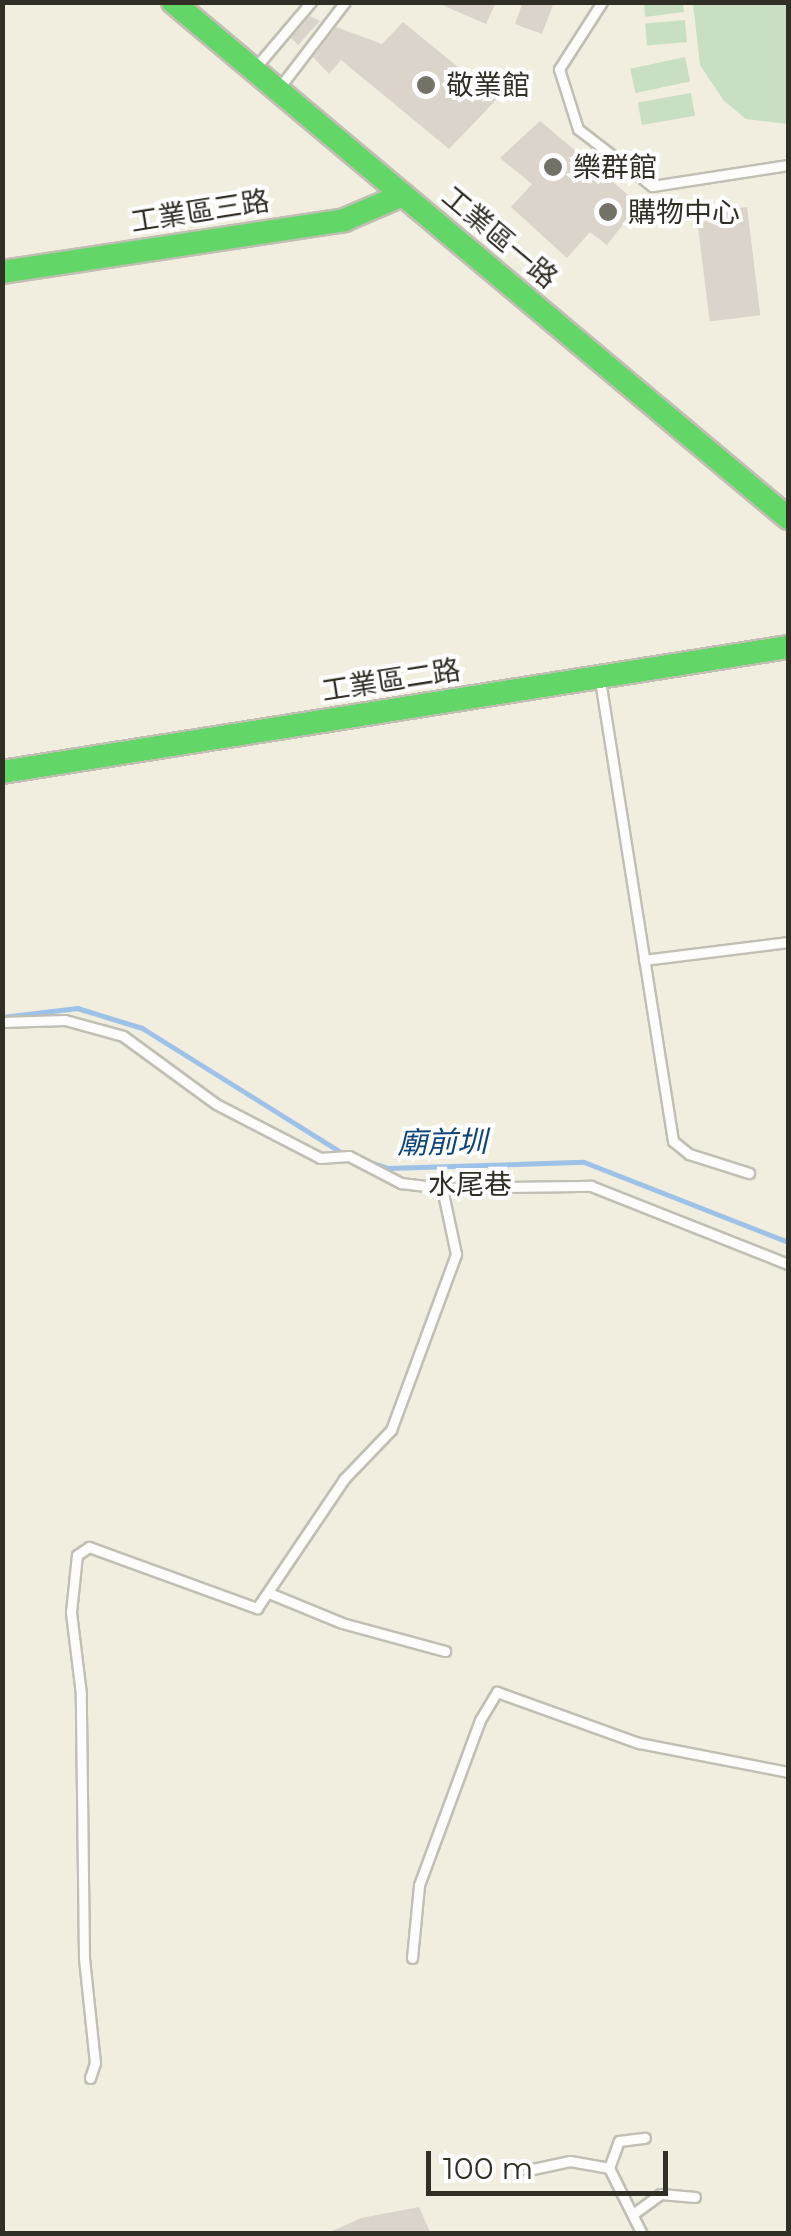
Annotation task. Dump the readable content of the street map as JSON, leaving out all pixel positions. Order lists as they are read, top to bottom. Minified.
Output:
{"streets":{"street":["工業區三路","工業區一路","工業區二路"],"lane":["水尾巷"]},"crossings":[["工業區三路","工業區一路"]],"water":["廟前圳"],"places":["敬業館","樂群館","購物中心"],"scale_bar":"100 m"}
